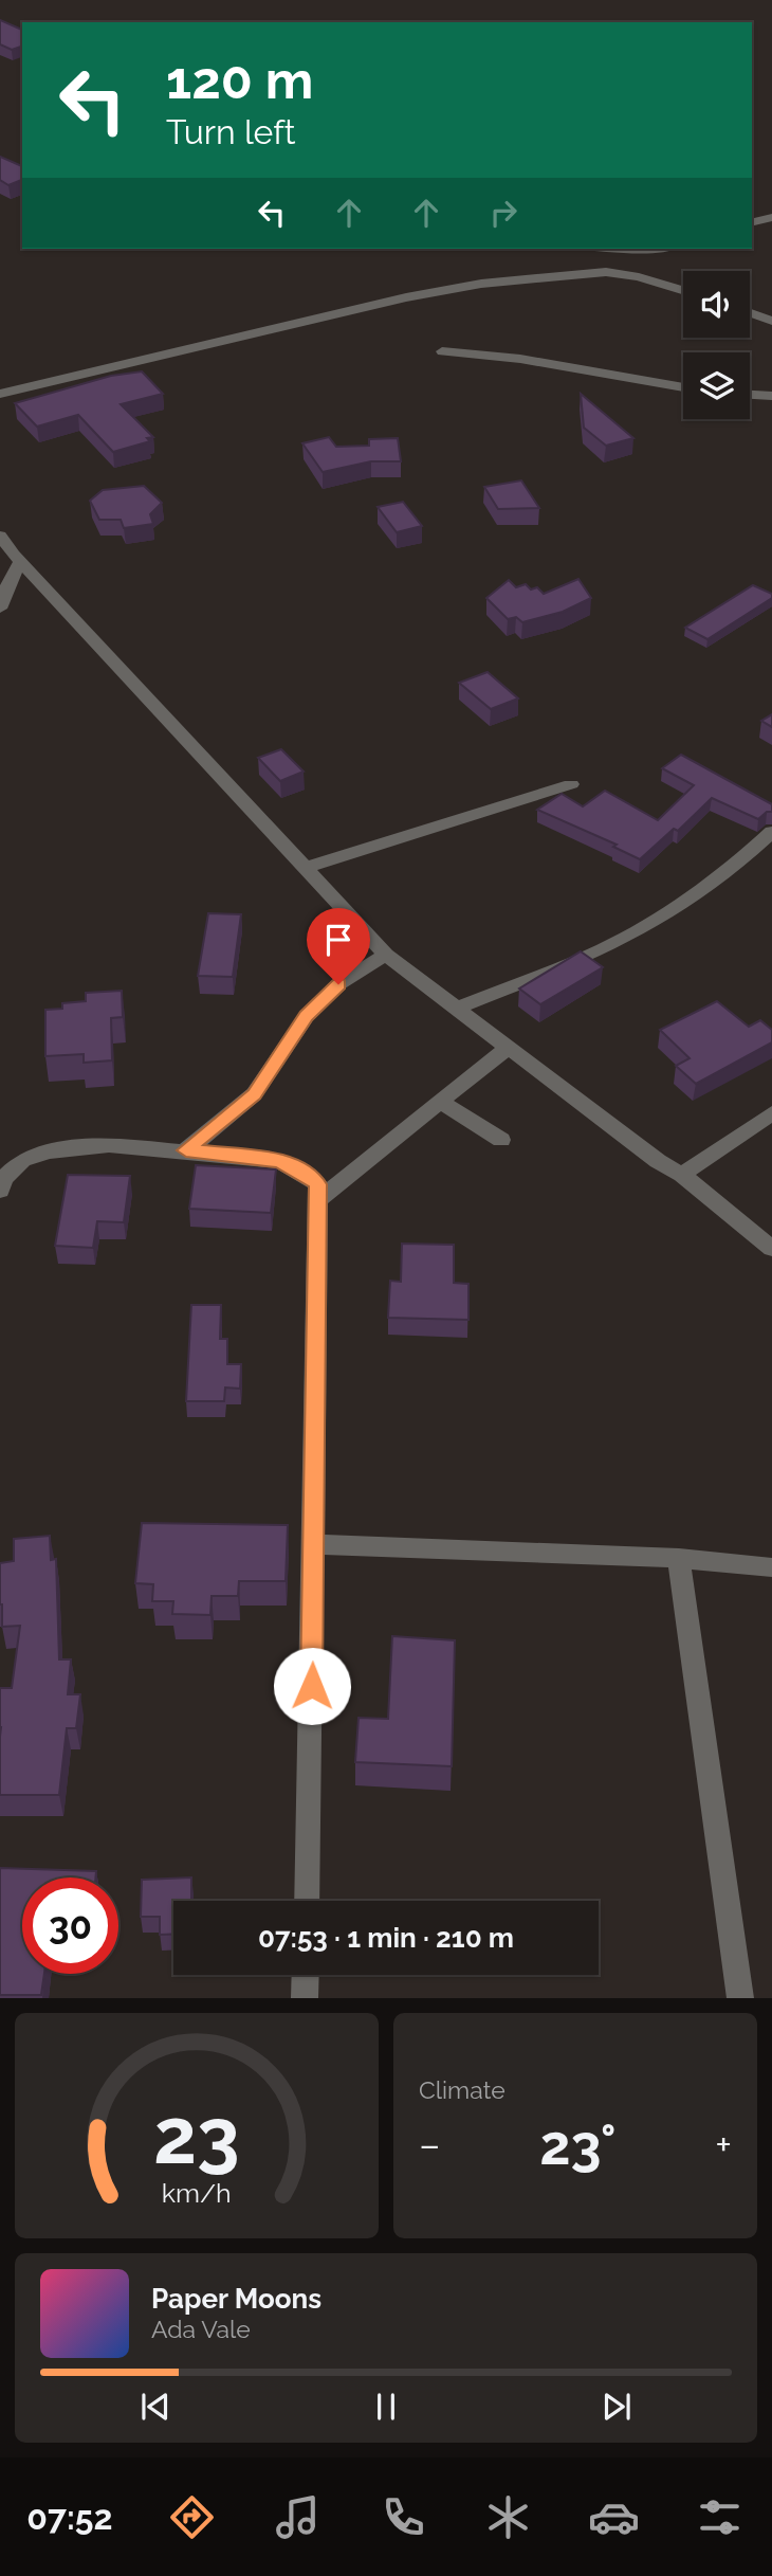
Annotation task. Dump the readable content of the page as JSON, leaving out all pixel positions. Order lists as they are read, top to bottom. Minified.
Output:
{"page":{"turn":["120 m","Turn left"],"limit":"30","trip":"07:53 · 1 min · 210 m","tile":"Climate","heat":["−","23°","+"],"song":["Paper Moons","Ada Vale"],"tabs":"07:52","gauge":["23","km/h"]}}
